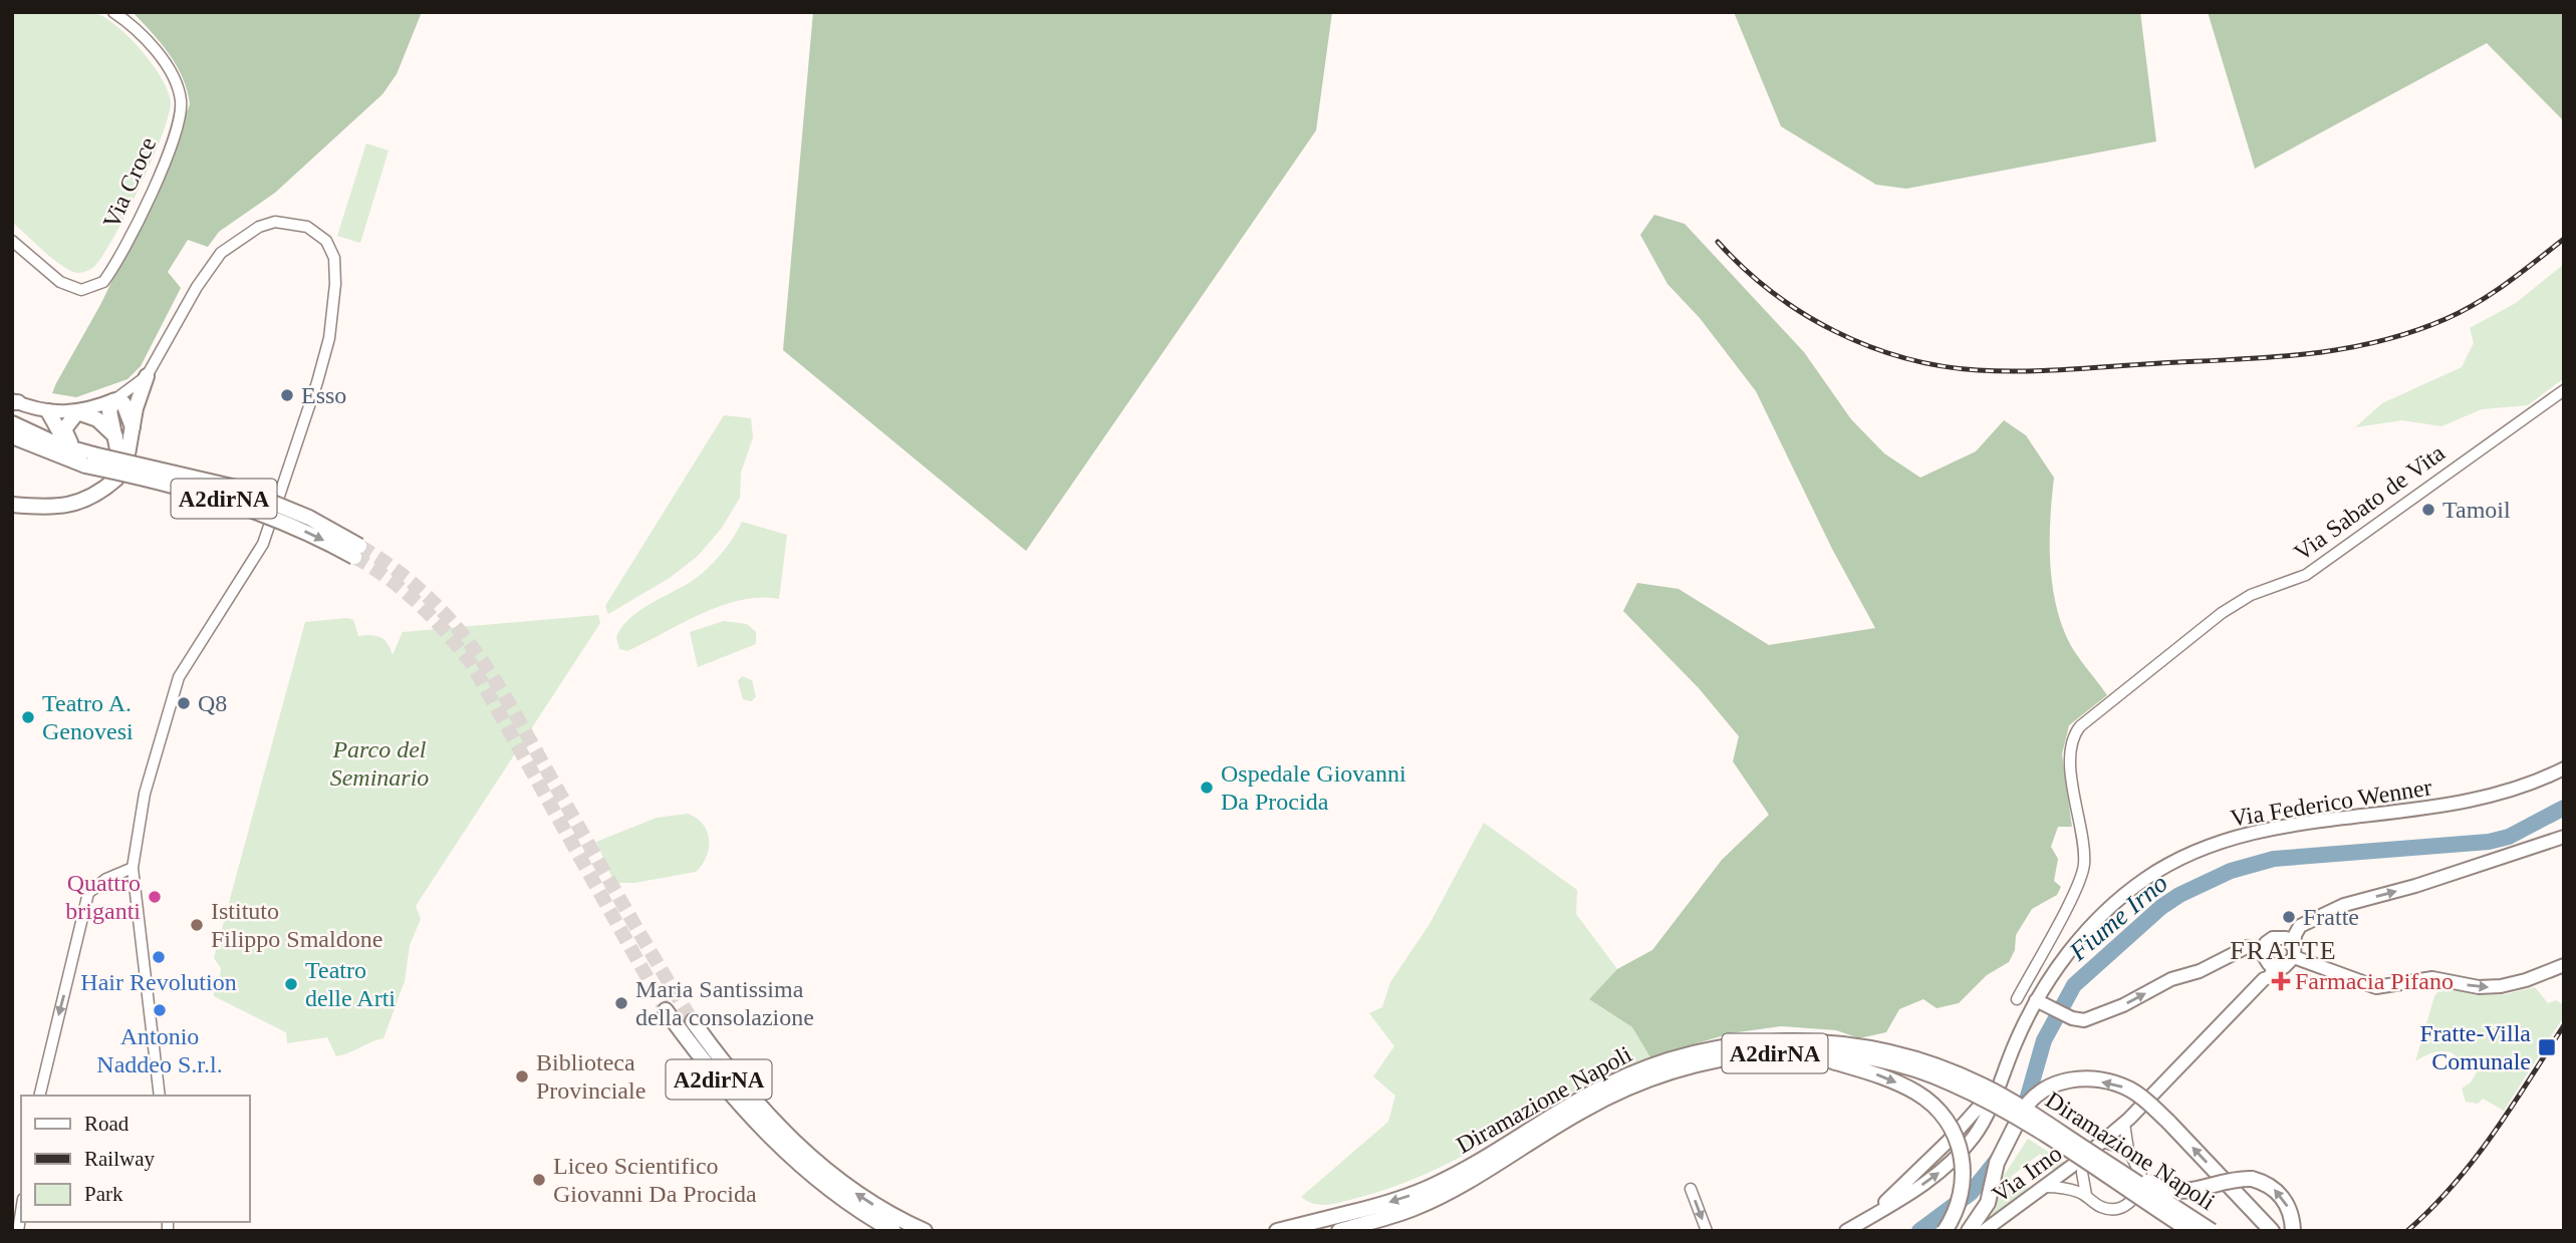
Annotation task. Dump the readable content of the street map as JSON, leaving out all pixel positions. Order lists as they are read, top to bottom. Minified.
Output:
{"streets":{"highway":["A2dirNA","Diramazione Napoli"],"main road":["Via Federico Wenner","Via Irno"],"street":["Via Croce","Via Sabato de Vita"]},"districts":["FRATTE"],"water":["Fiume Irno"],"parks":["Parco del Seminario"],"places":{"other":["Esso","Tamoil","Q8","Teatro A. Genovesi","Ospedale Giovanni Da Procida","Quattro briganti","Fratte","Istituto Filippo Smaldone","Hair Revolution","Teatro delle Arti","Maria Santissima della consolazione","Antonio Naddeo S.r.l.","Biblioteca Provinciale","Liceo Scientifico Giovanni Da Procida"],"health":["Farmacia Pifano"],"transit":["Fratte-Villa Comunale"]},"legend":["Road","Railway","Park"]}
